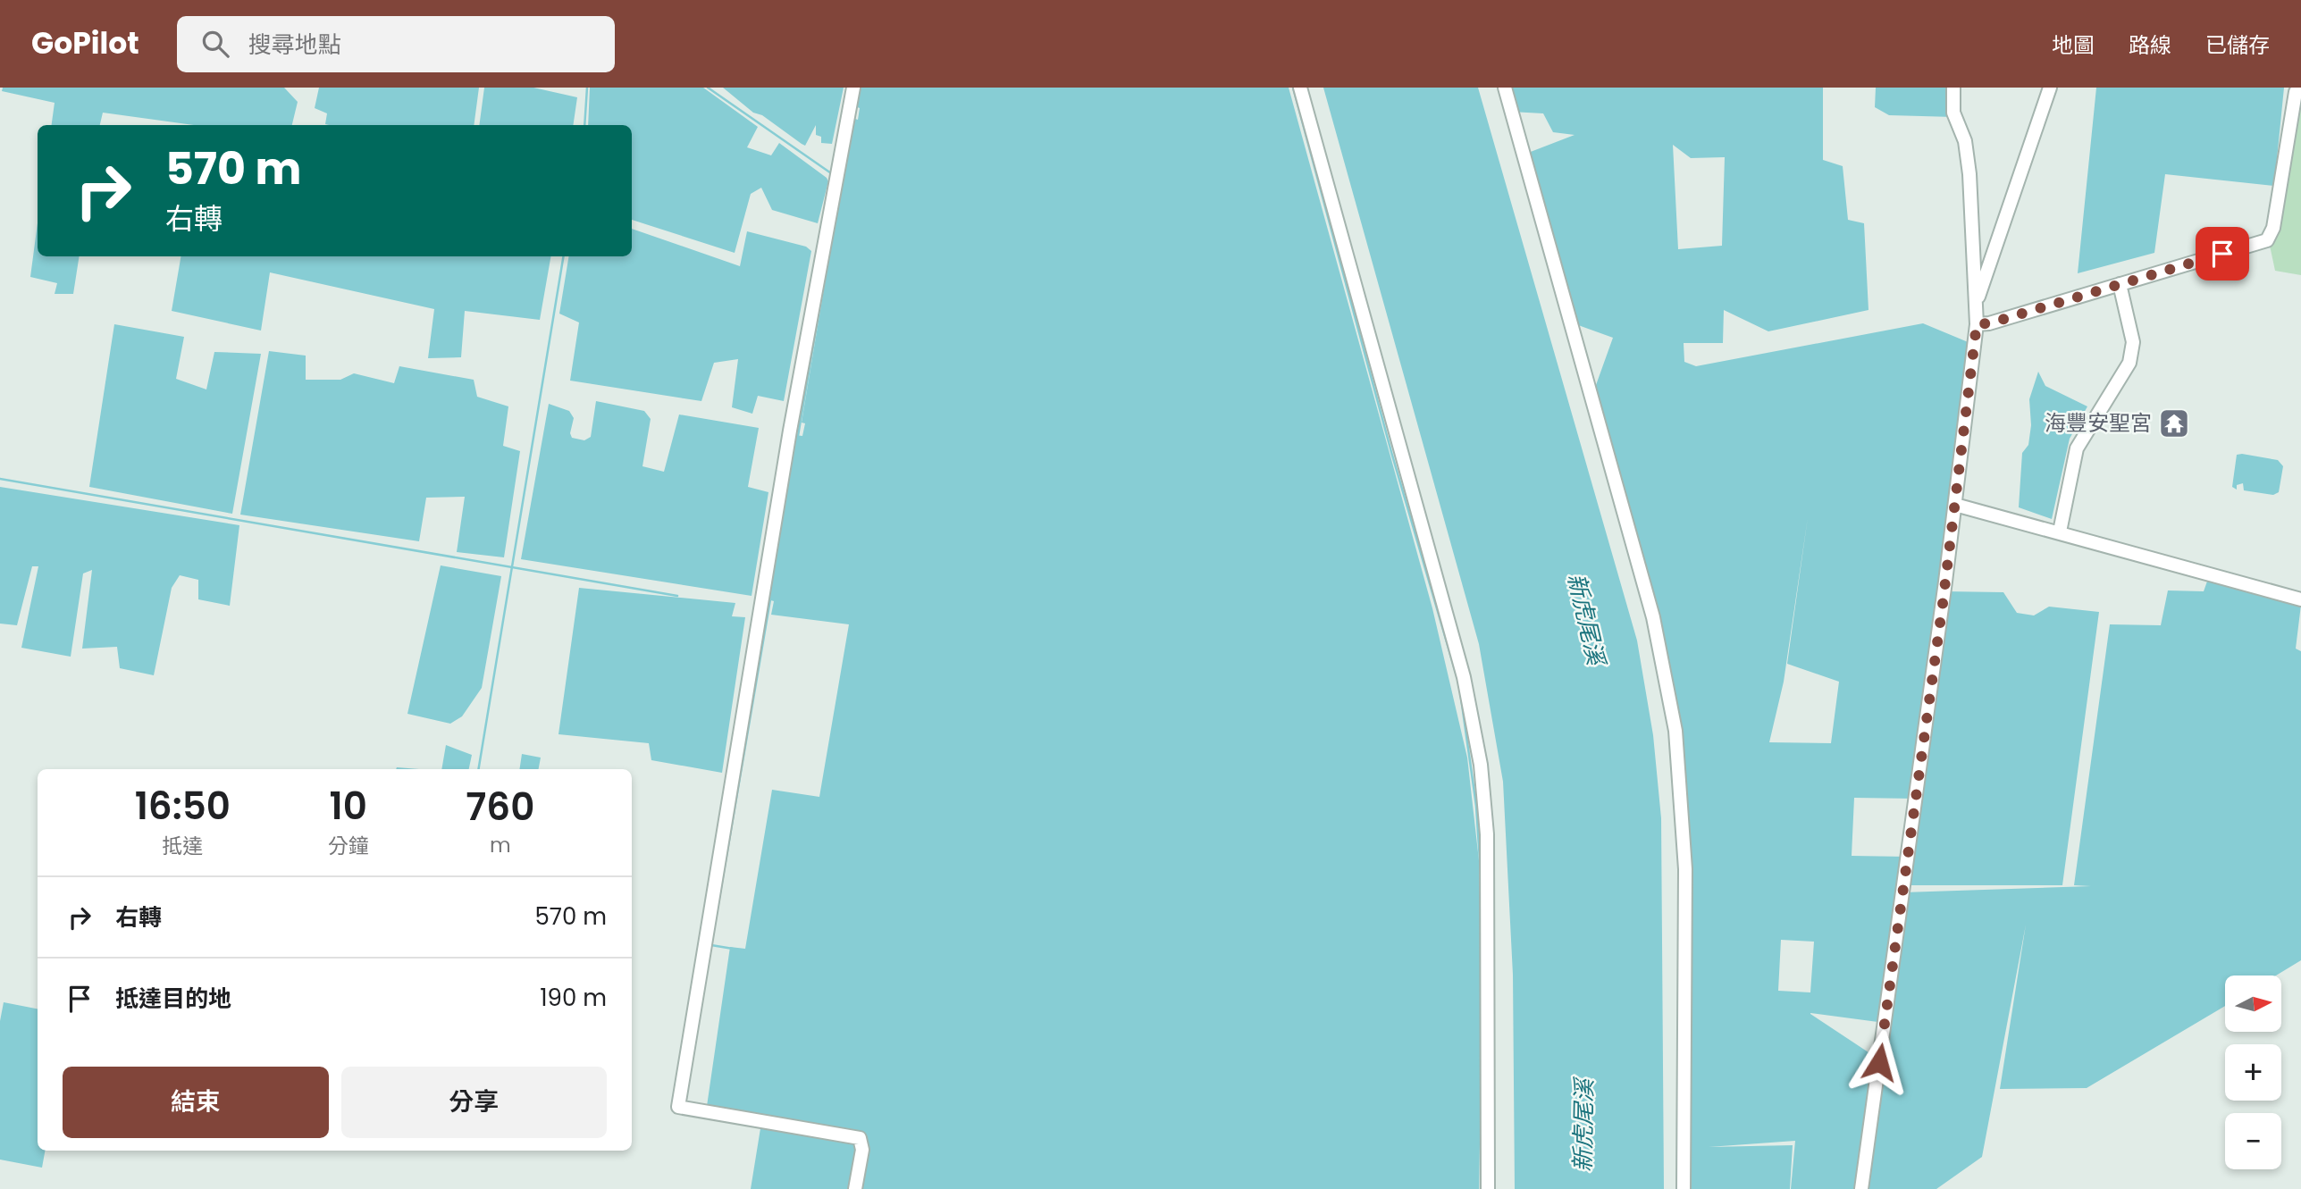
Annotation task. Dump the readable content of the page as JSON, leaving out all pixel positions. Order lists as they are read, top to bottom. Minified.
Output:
{"water":["新虎尾溪"],"places":{"temple":["海豐安聖宮"]},"north":"right","page":{"header":"GoPilot","search":"搜尋地點","nav":["地圖","路線","已儲存"],"turn":["570 m","右轉"],"eta":["16:50","抵達","10","分鐘","760","m"],"list":[{"name":"右轉","value":"570 m"},{"name":"抵達目的地","value":"190 m"}],"map_buttons":["+","−"],"buttons":["結束","分享"]}}
